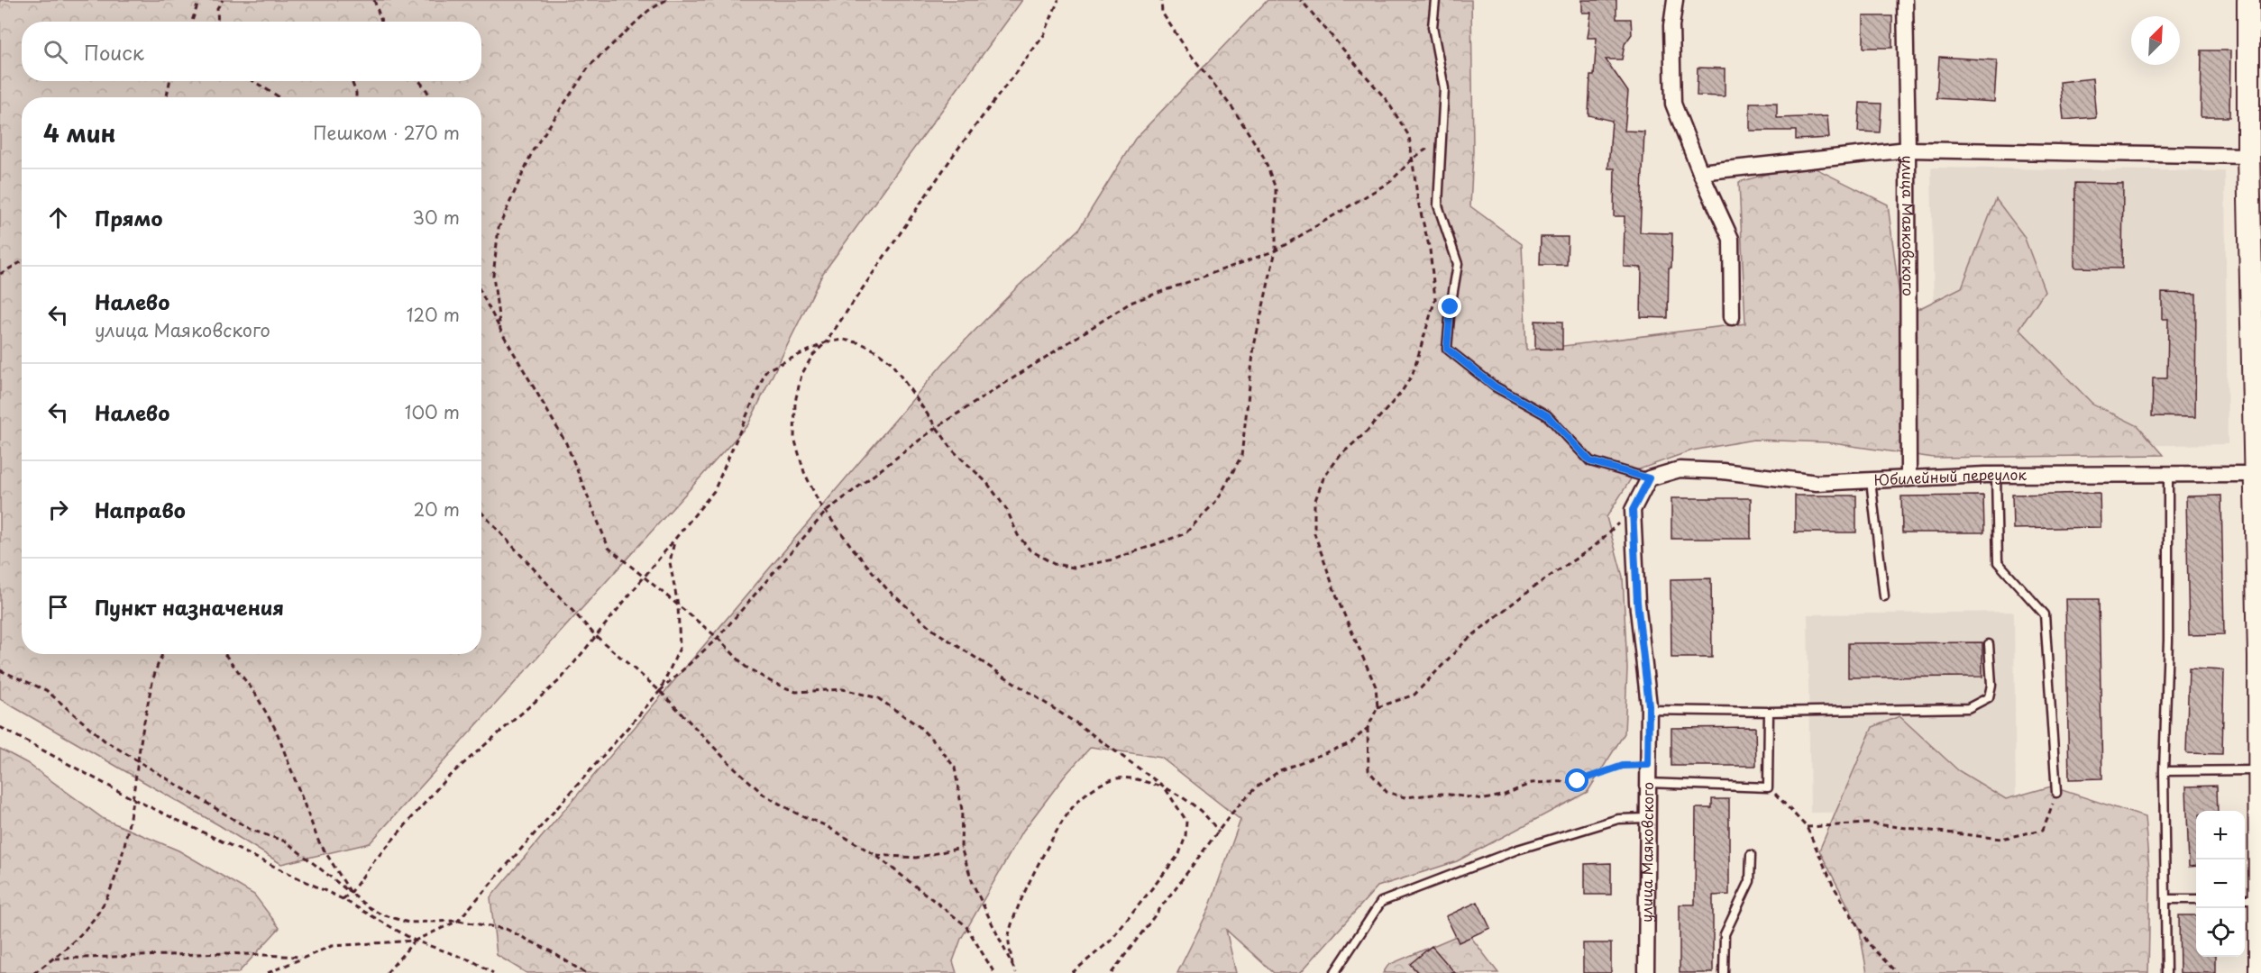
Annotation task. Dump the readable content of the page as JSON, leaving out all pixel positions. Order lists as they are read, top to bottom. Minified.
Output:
{"streets":{"street":["улица Маяковского","Юбилейный переулок"]},"crossings":[["улица Маяковского","Юбилейный переулок"]],"north":"top right","page":{"search":"Поиск","heading":["4 мин","Пешком · 270 m"],"list":[["Прямо","30 m"],["Налево","улица Маяковского","120 m"],["Налево","100 m"],["Направо","20 m"],"Пункт назначения"],"map_buttons":["+","−"]}}
